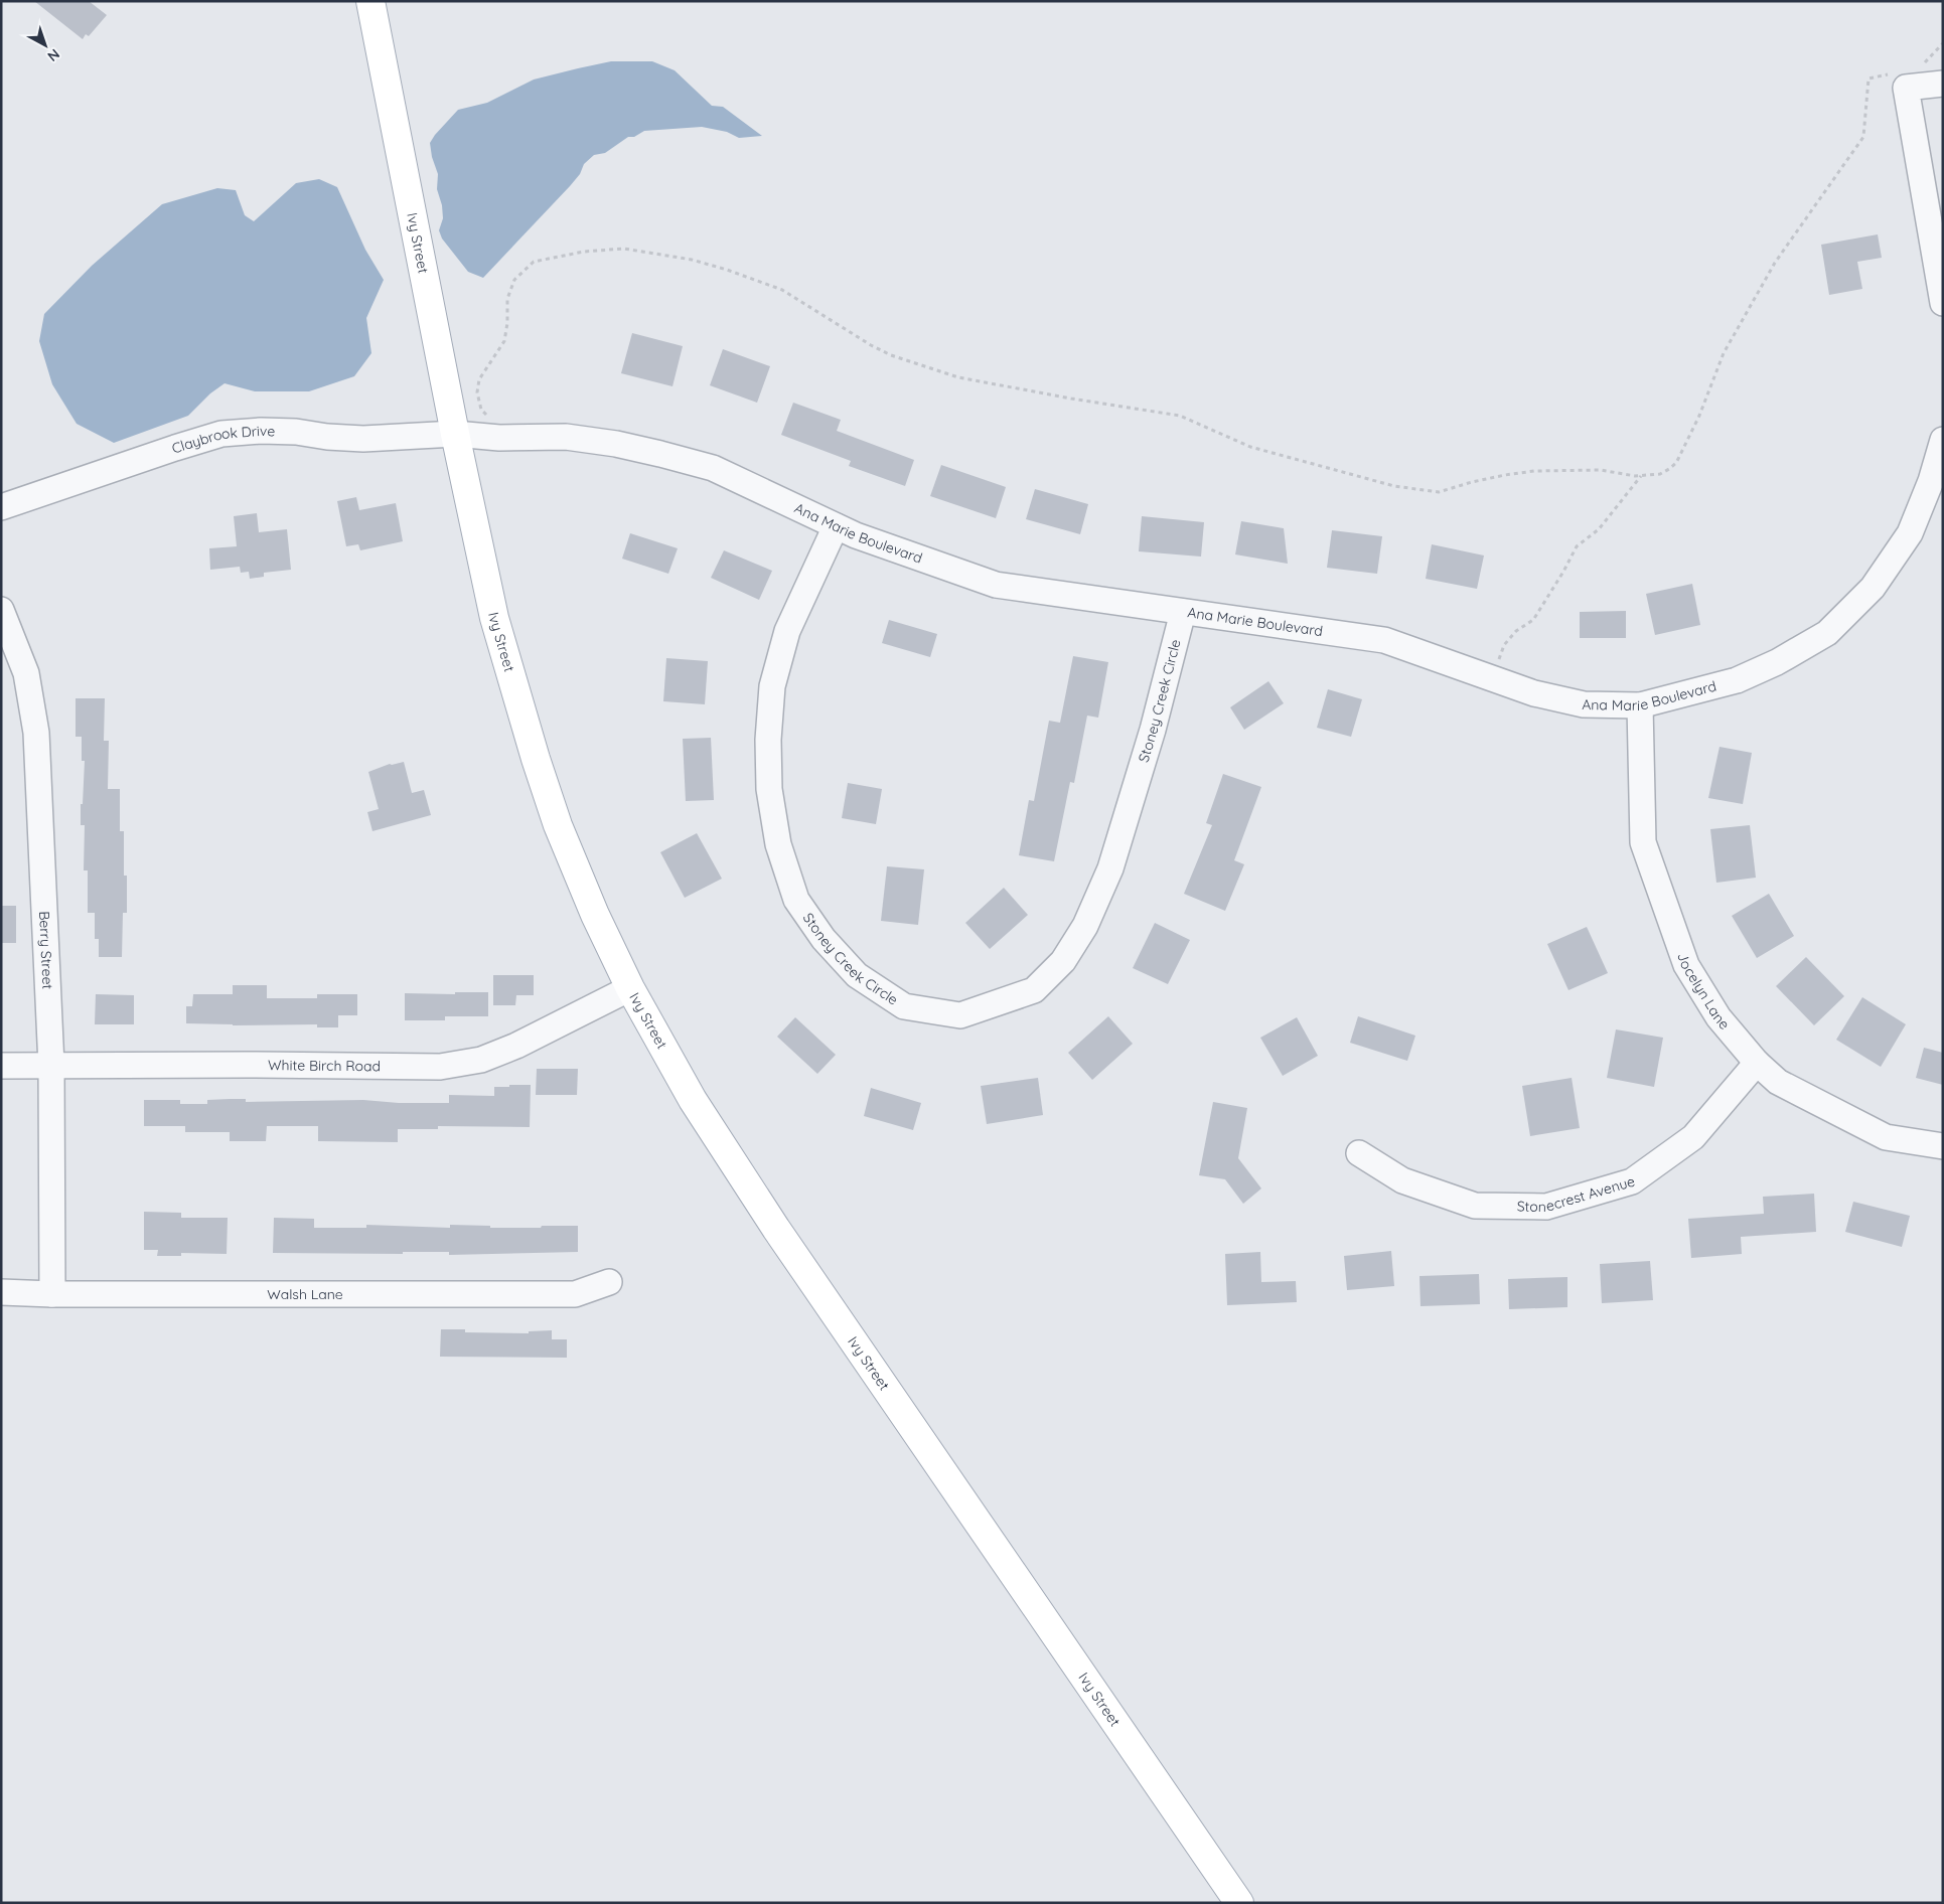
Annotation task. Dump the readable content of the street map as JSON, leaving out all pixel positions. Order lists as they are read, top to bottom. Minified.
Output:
{"streets":{"main road":["Ivy Street"],"street":["Claybrook Drive","Ana Marie Boulevard","Stoney Creek Circle","Berry Street","Jocelyn Lane","White Birch Road","Stonecrest Avenue","Walsh Lane"]},"crossings":[["Ivy Street","Claybrook Drive"],["Ivy Street","Ana Marie Boulevard"],["Ivy Street","White Birch Road"],["Claybrook Drive","Ana Marie Boulevard"],["Ana Marie Boulevard","Stoney Creek Circle"],["Ana Marie Boulevard","Jocelyn Lane"],["Berry Street","White Birch Road"],["Berry Street","Walsh Lane"],["Jocelyn Lane","Stonecrest Avenue"]],"north":"bottom right"}
